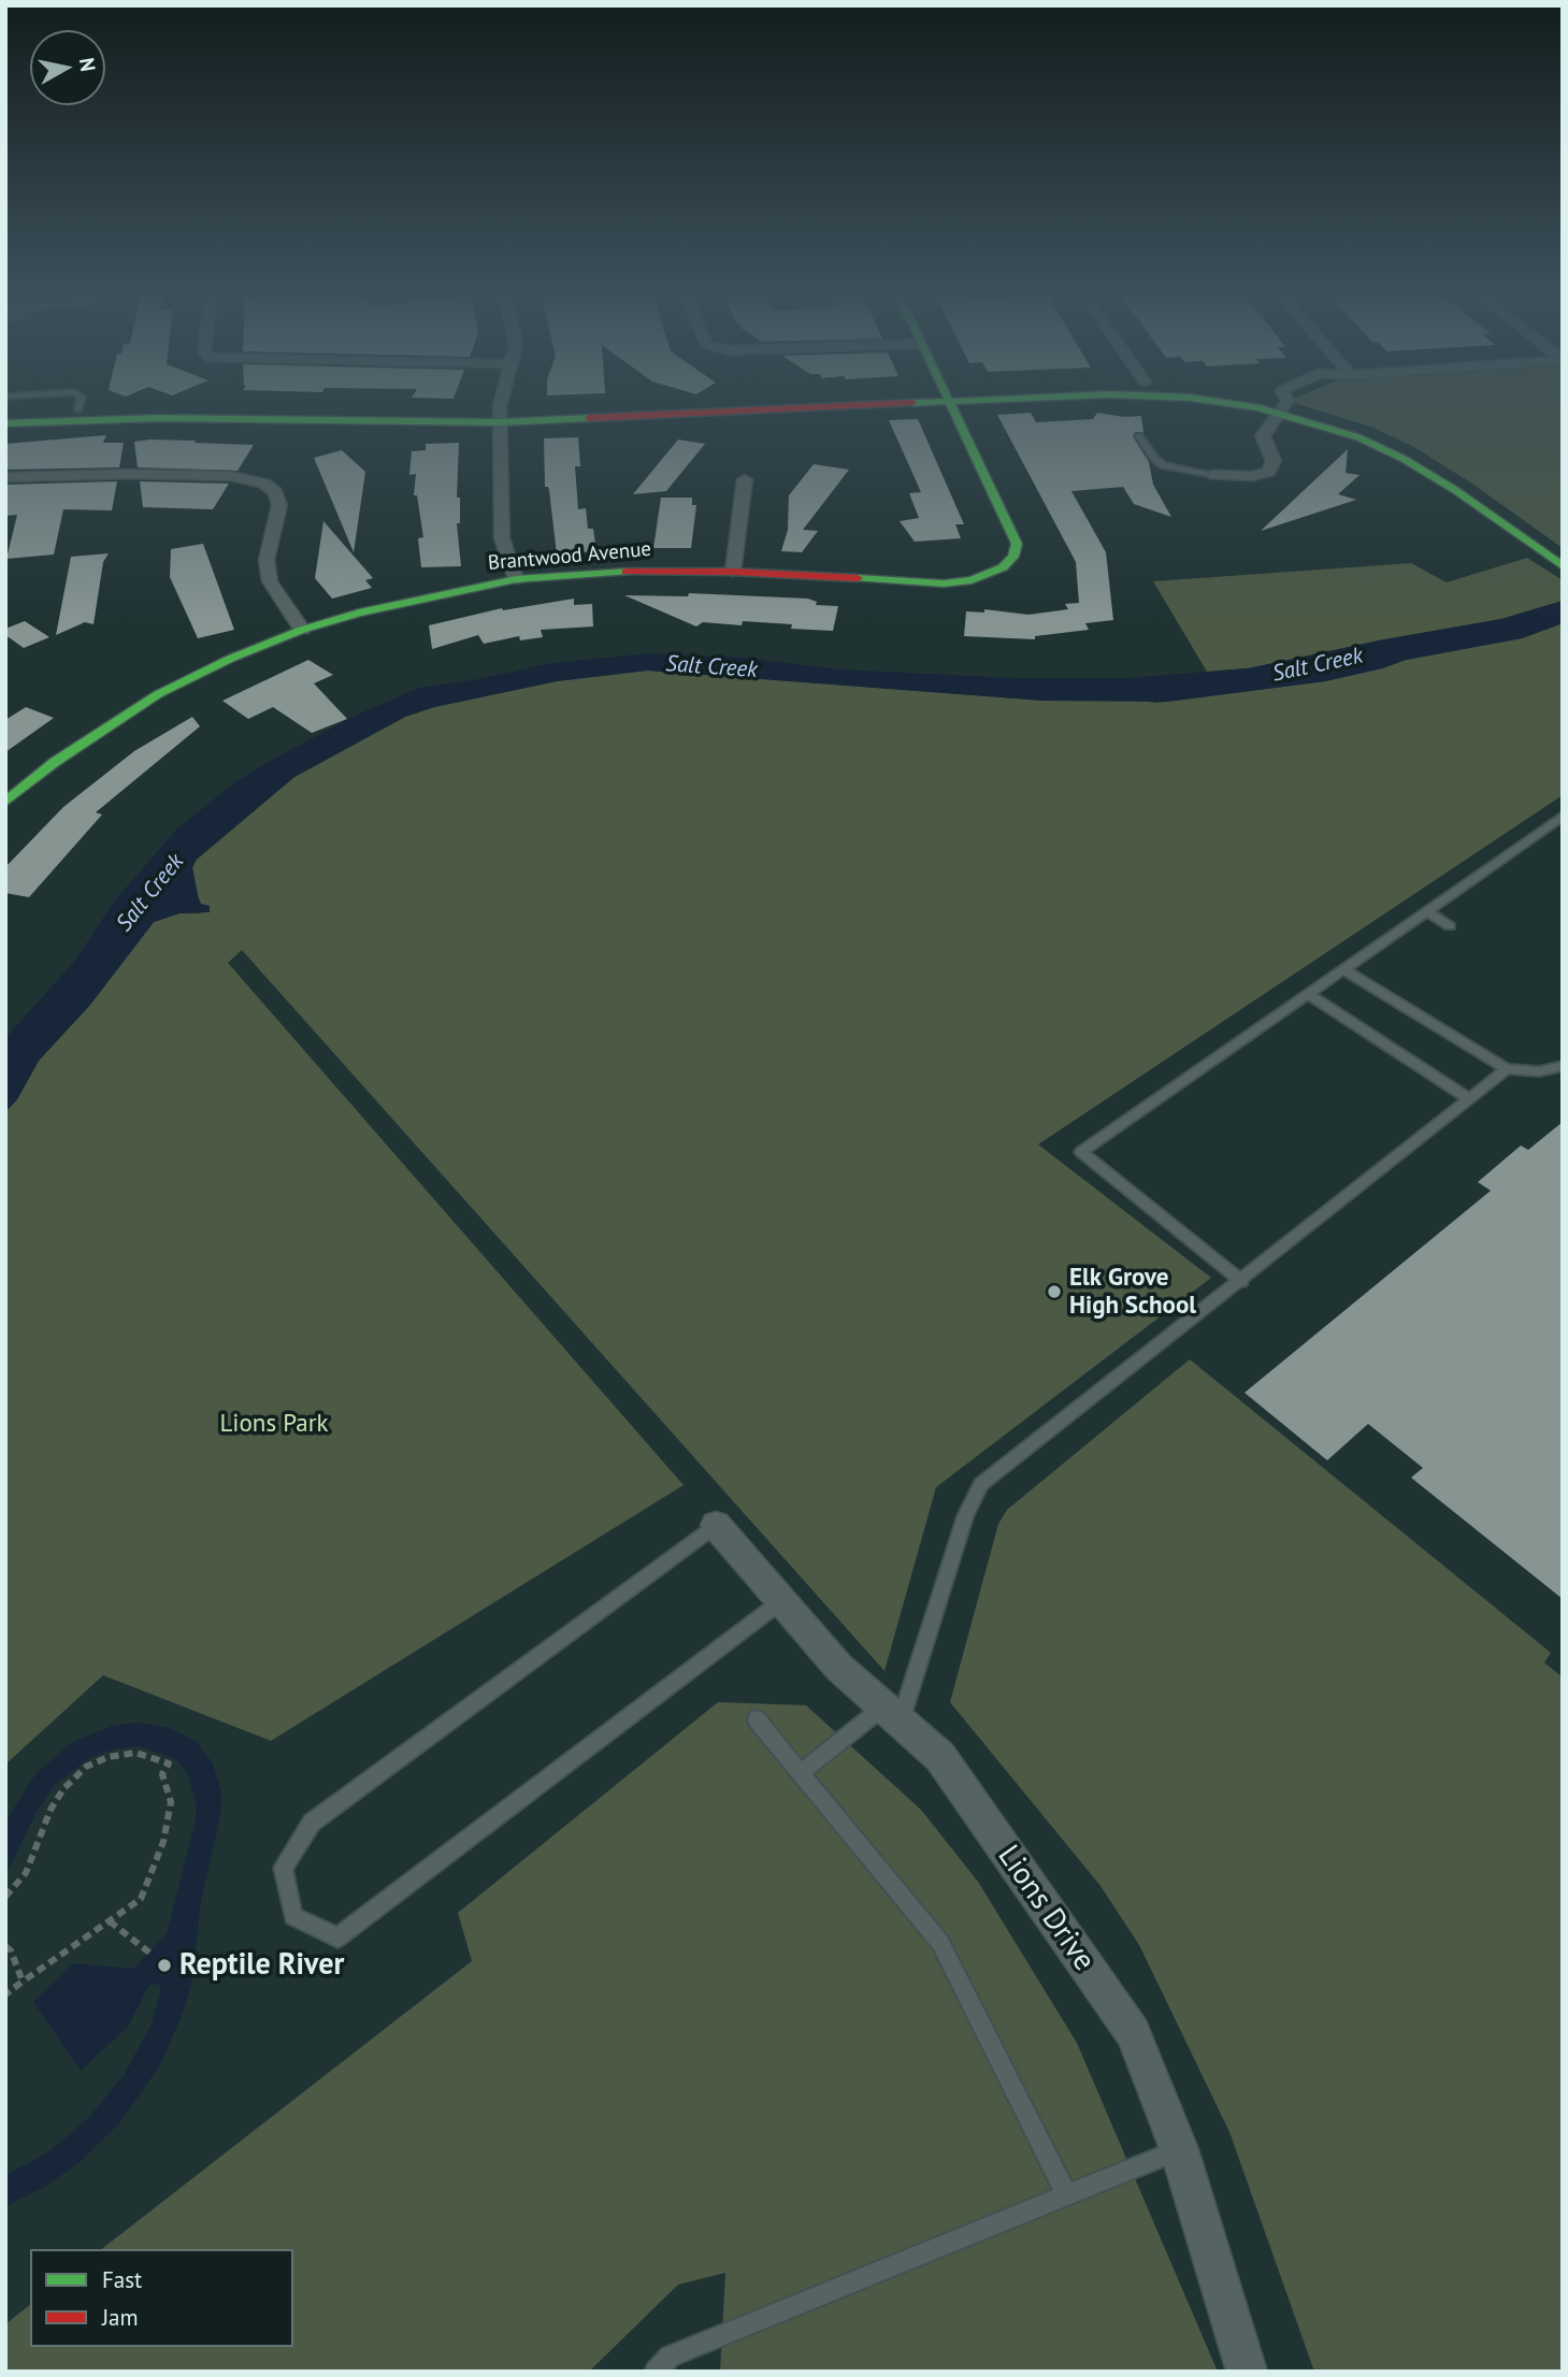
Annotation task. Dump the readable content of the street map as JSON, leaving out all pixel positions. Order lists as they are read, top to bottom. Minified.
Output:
{"streets":{"main road":["Brantwood Avenue"],"street":["Lions Drive"]},"water":["Salt Creek"],"parks":["Lions Park"],"places":["Elk Grove High School","Reptile River"],"legend":["Fast","Jam"],"north":"right"}
